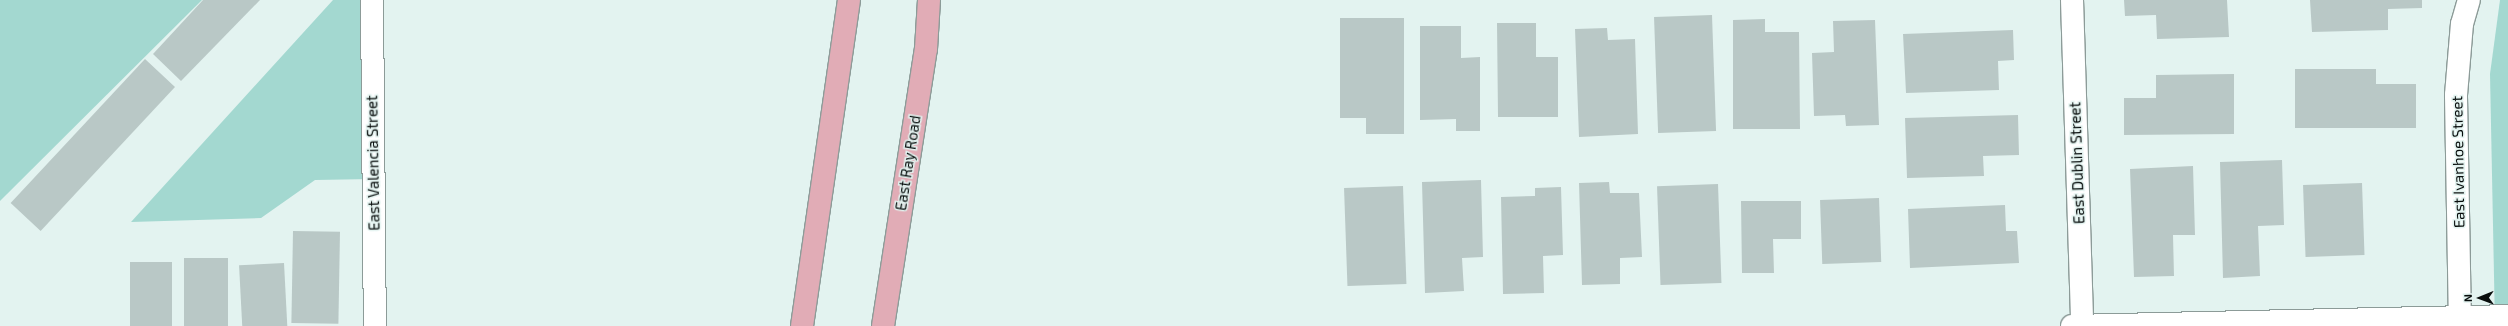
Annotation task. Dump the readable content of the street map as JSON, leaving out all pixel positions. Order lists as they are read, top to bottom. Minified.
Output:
{"streets":{"main road":["East Ray Road"],"street":["East Ivanhoe Street","East Valencia Street","East Dublin Street"]},"north":"left"}
